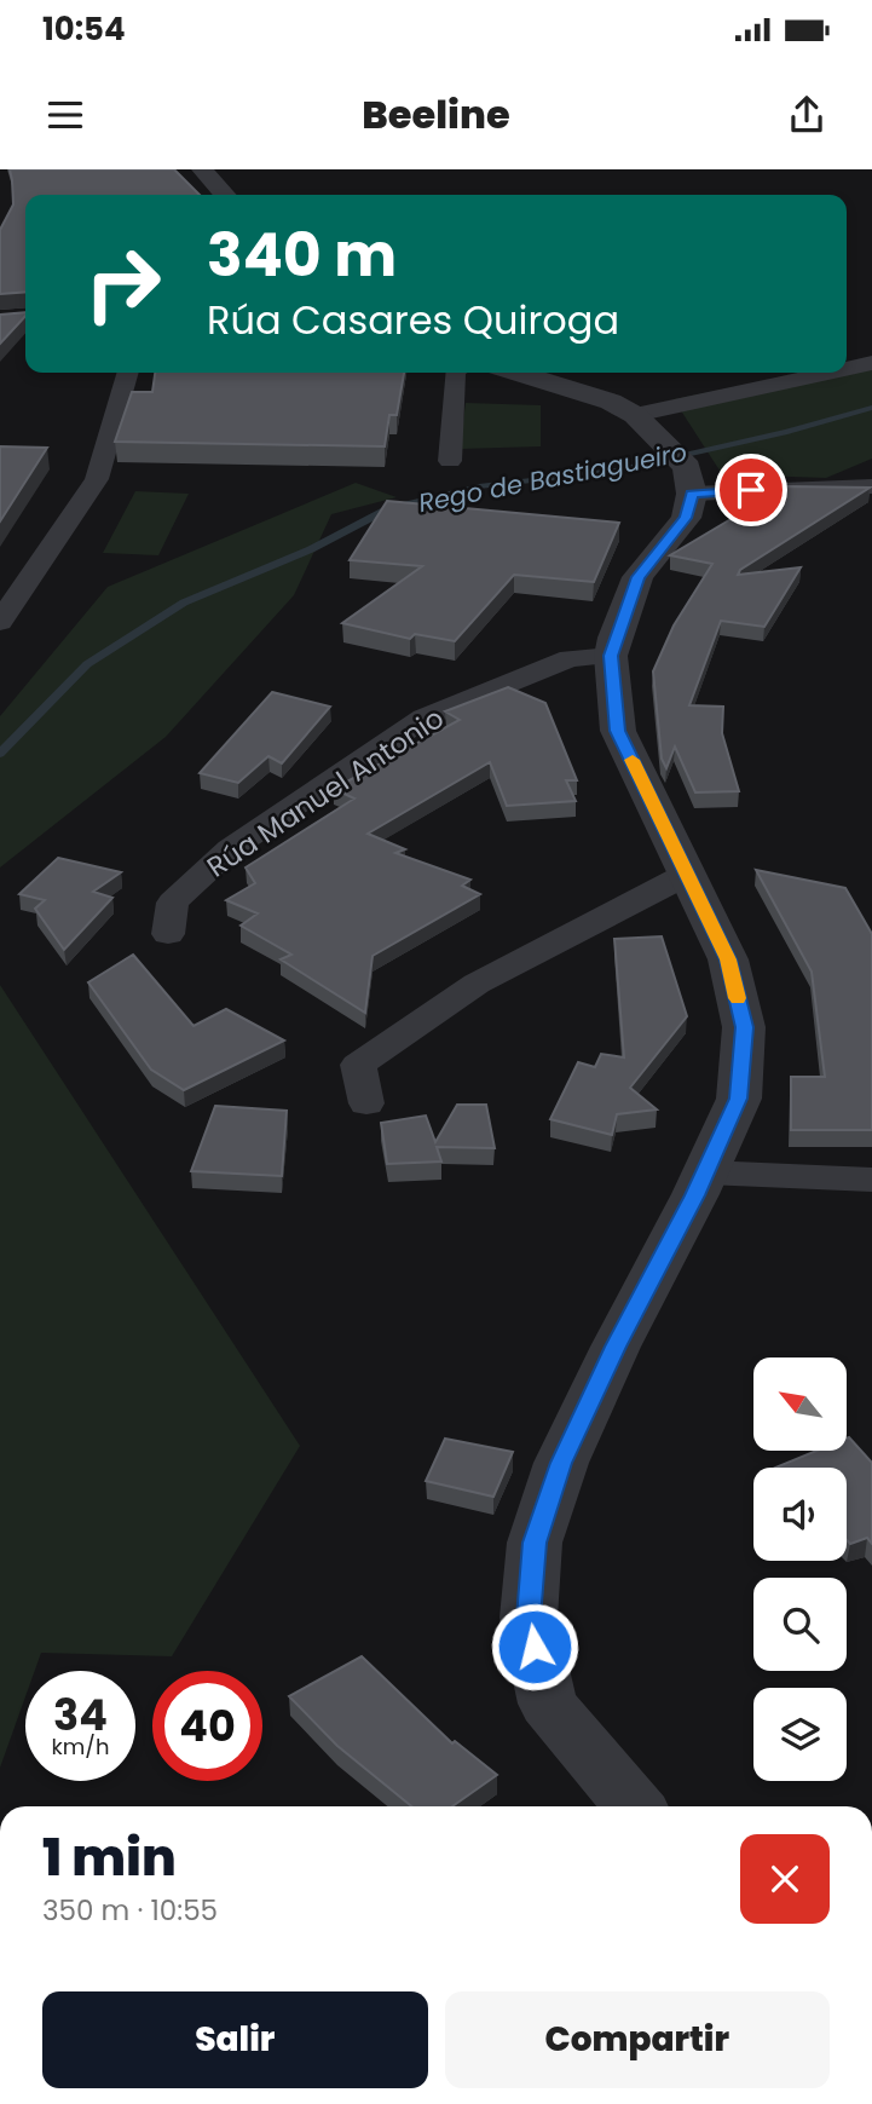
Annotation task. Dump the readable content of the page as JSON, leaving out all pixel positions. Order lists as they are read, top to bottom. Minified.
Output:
{"streets":{"street":["Rúa Manuel Antonio"]},"water":["Rego de Bastiagueiro"],"north":"top left","page":{"status":"10:54","header":"Beeline","turn":["340 m","Rúa Casares Quiroga"],"speed":"34 km/h","limit":"40","heading":["1 min","350 m · 10:55"],"buttons":["Salir","Compartir"]}}
